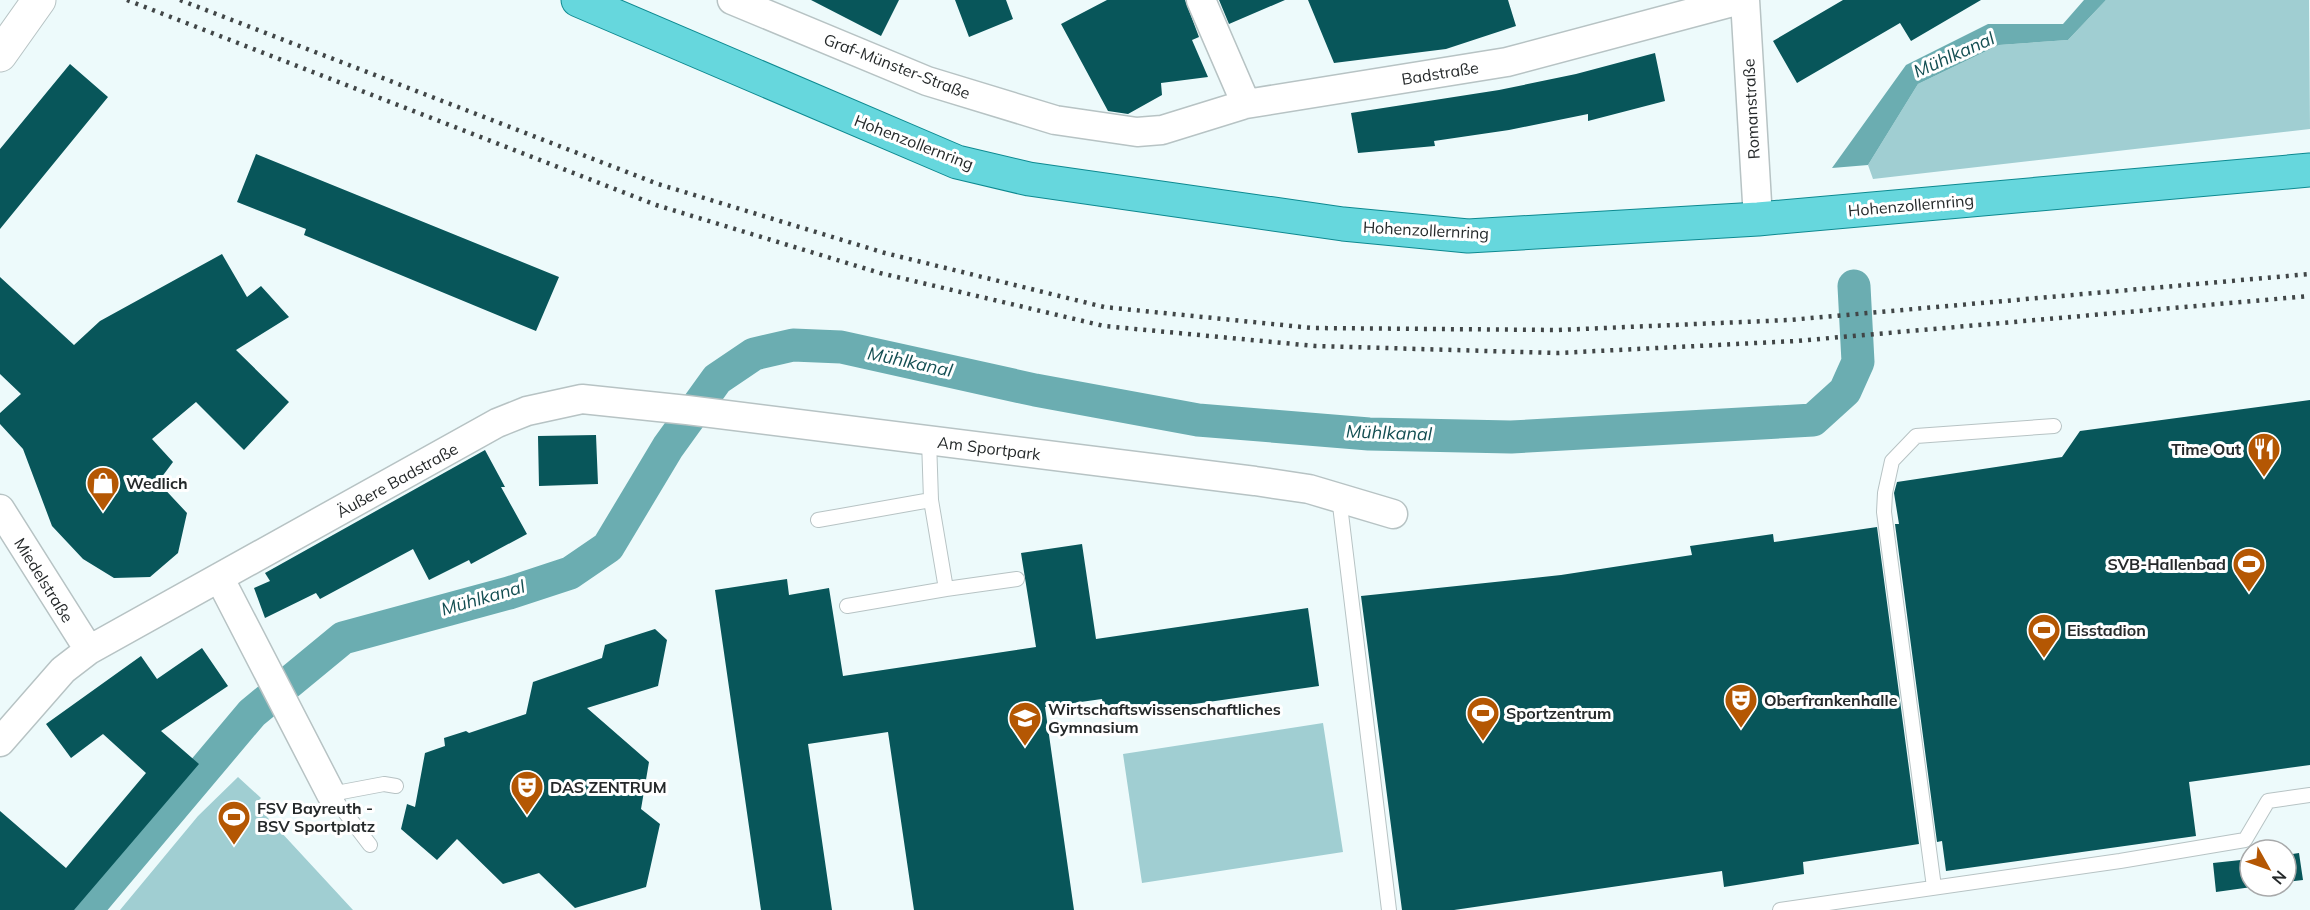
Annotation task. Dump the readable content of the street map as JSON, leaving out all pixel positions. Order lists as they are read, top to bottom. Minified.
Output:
{"streets":{"main road":["Hohenzollernring"],"street":["Graf-Münster-Straße","Badstraße","Romanstraße","Am Sportpark","Äußere Badstraße","Miedelstraße"]},"crossings":[["Graf-Münster-Straße","Badstraße"],["Romanstraße","Hohenzollernring"],["Am Sportpark","Äußere Badstraße"],["Äußere Badstraße","Miedelstraße"]],"water":["Mühlkanal"],"places":{"restaurant":["Time Out"],"shop":["Wedlich"],"sports":["SVB-Hallenbad","Eisstadion","Sportzentrum","FSV Bayreuth - BSV Sportplatz"],"theatre":["Oberfrankenhalle","DAS ZENTRUM"],"school or university":["Wirtschaftswissenschaftliches Gymnasium"]},"north":"bottom right"}
